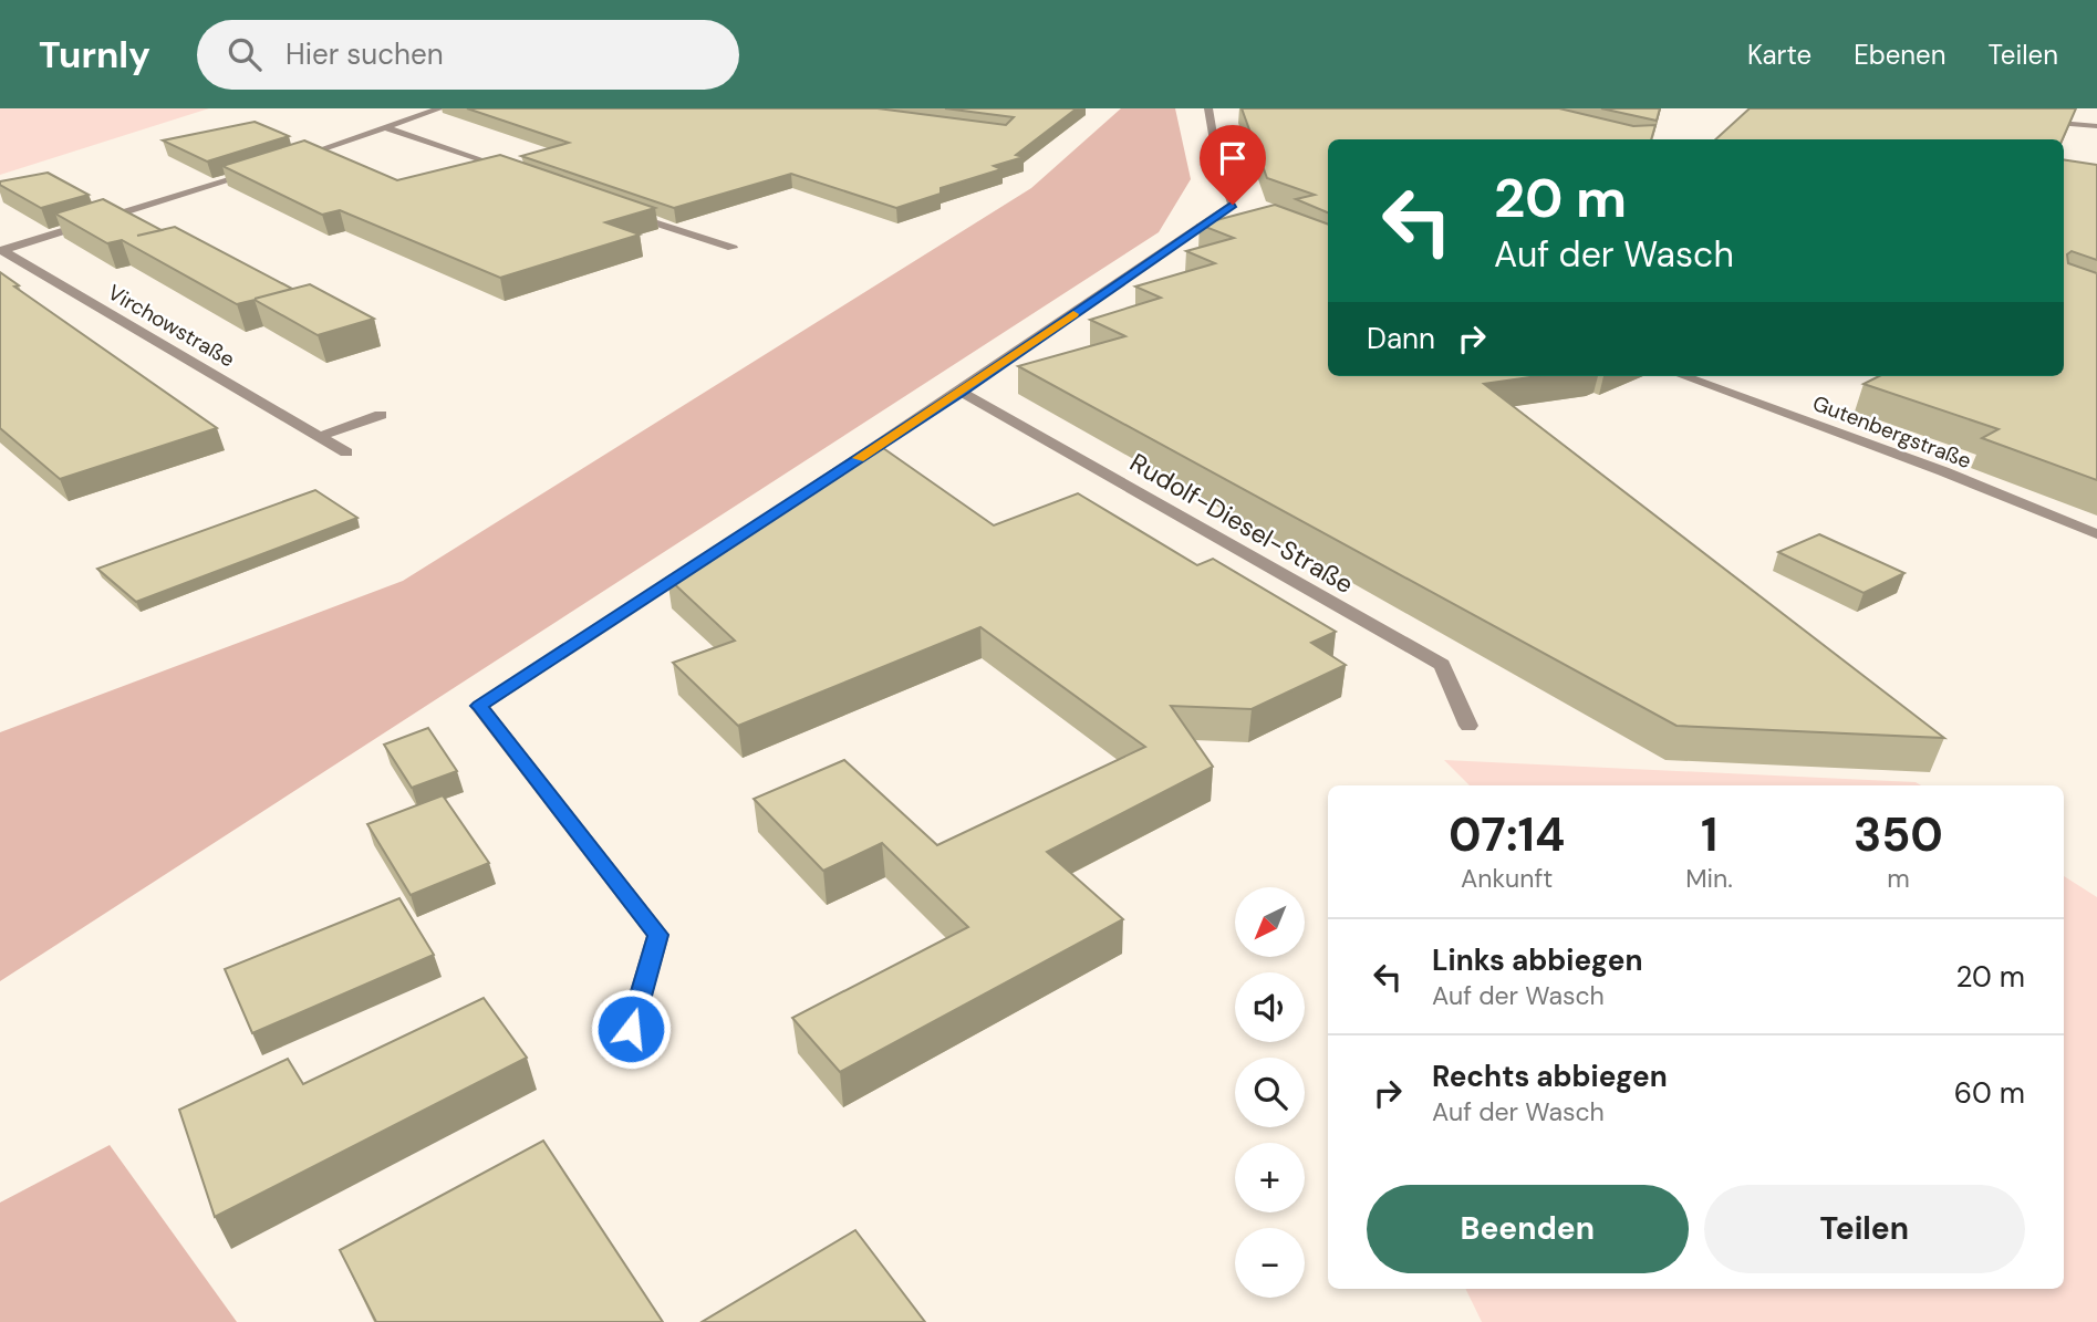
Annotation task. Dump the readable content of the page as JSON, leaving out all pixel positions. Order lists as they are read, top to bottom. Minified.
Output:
{"streets":{"street":["Virchowstraße","Gutenbergstraße","Rudolf-Diesel-Straße"]},"north":"bottom left","page":{"header":"Turnly","search":"Hier suchen","nav":["Karte","Ebenen","Teilen"],"turn":["20 m","Auf der Wasch"],"then":"Dann","eta":["07:14","Ankunft","1","Min.","350","m"],"map_buttons":["+","−"],"list":[{"name":"Links abbiegen","note":"Auf der Wasch","value":"20 m"},{"name":"Rechts abbiegen","note":"Auf der Wasch","value":"60 m"}],"buttons":["Beenden","Teilen"]}}
